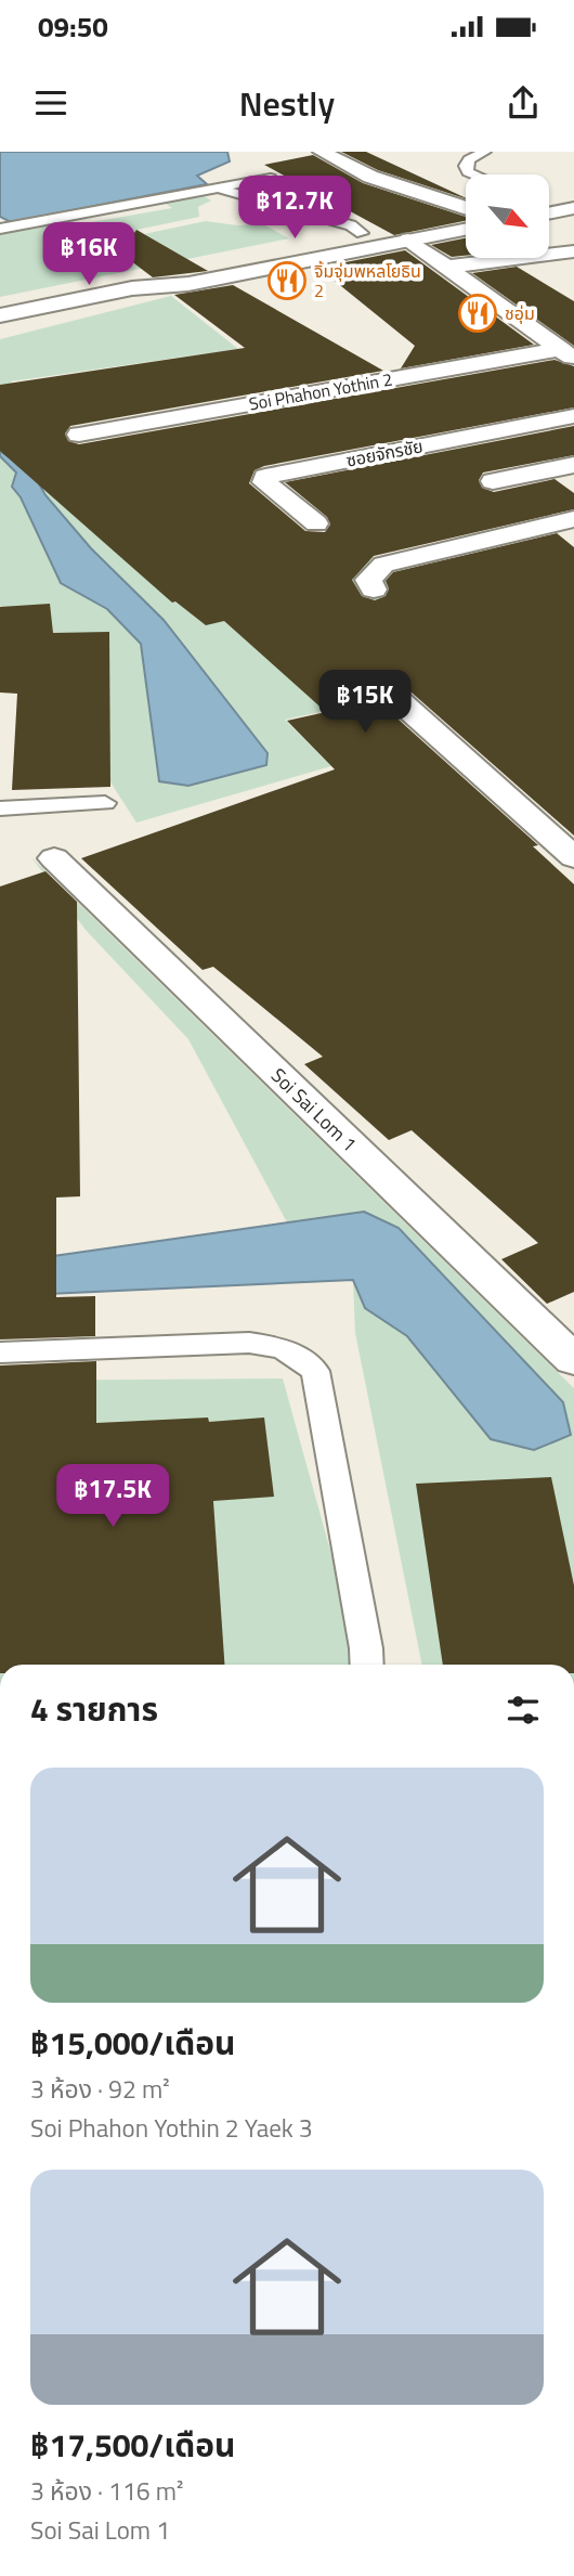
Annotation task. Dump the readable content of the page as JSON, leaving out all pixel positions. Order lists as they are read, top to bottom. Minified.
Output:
{"streets":{"street":["Soi Phahon Yothin 2","ซอยจักรชัย","Soi Sai Lom 1"]},"places":{"restaurant":["จิ้มจุ่มพหลโยธิน 2","ชอุ่ม"]},"north":"bottom right","page":{"status":"09:50","header":"Nestly","price":["฿12.7K","฿16K","฿15K","฿17.5K"],"heading":"4 รายการ","list":[{"name":"฿15,000/เดือน","note":"3 ห้อง · 92 m² · Soi Phahon Yothin 2 Yaek 3"},{"name":"฿17,500/เดือน","note":"3 ห้อง · 116 m² · Soi Sai Lom 1"}]}}
